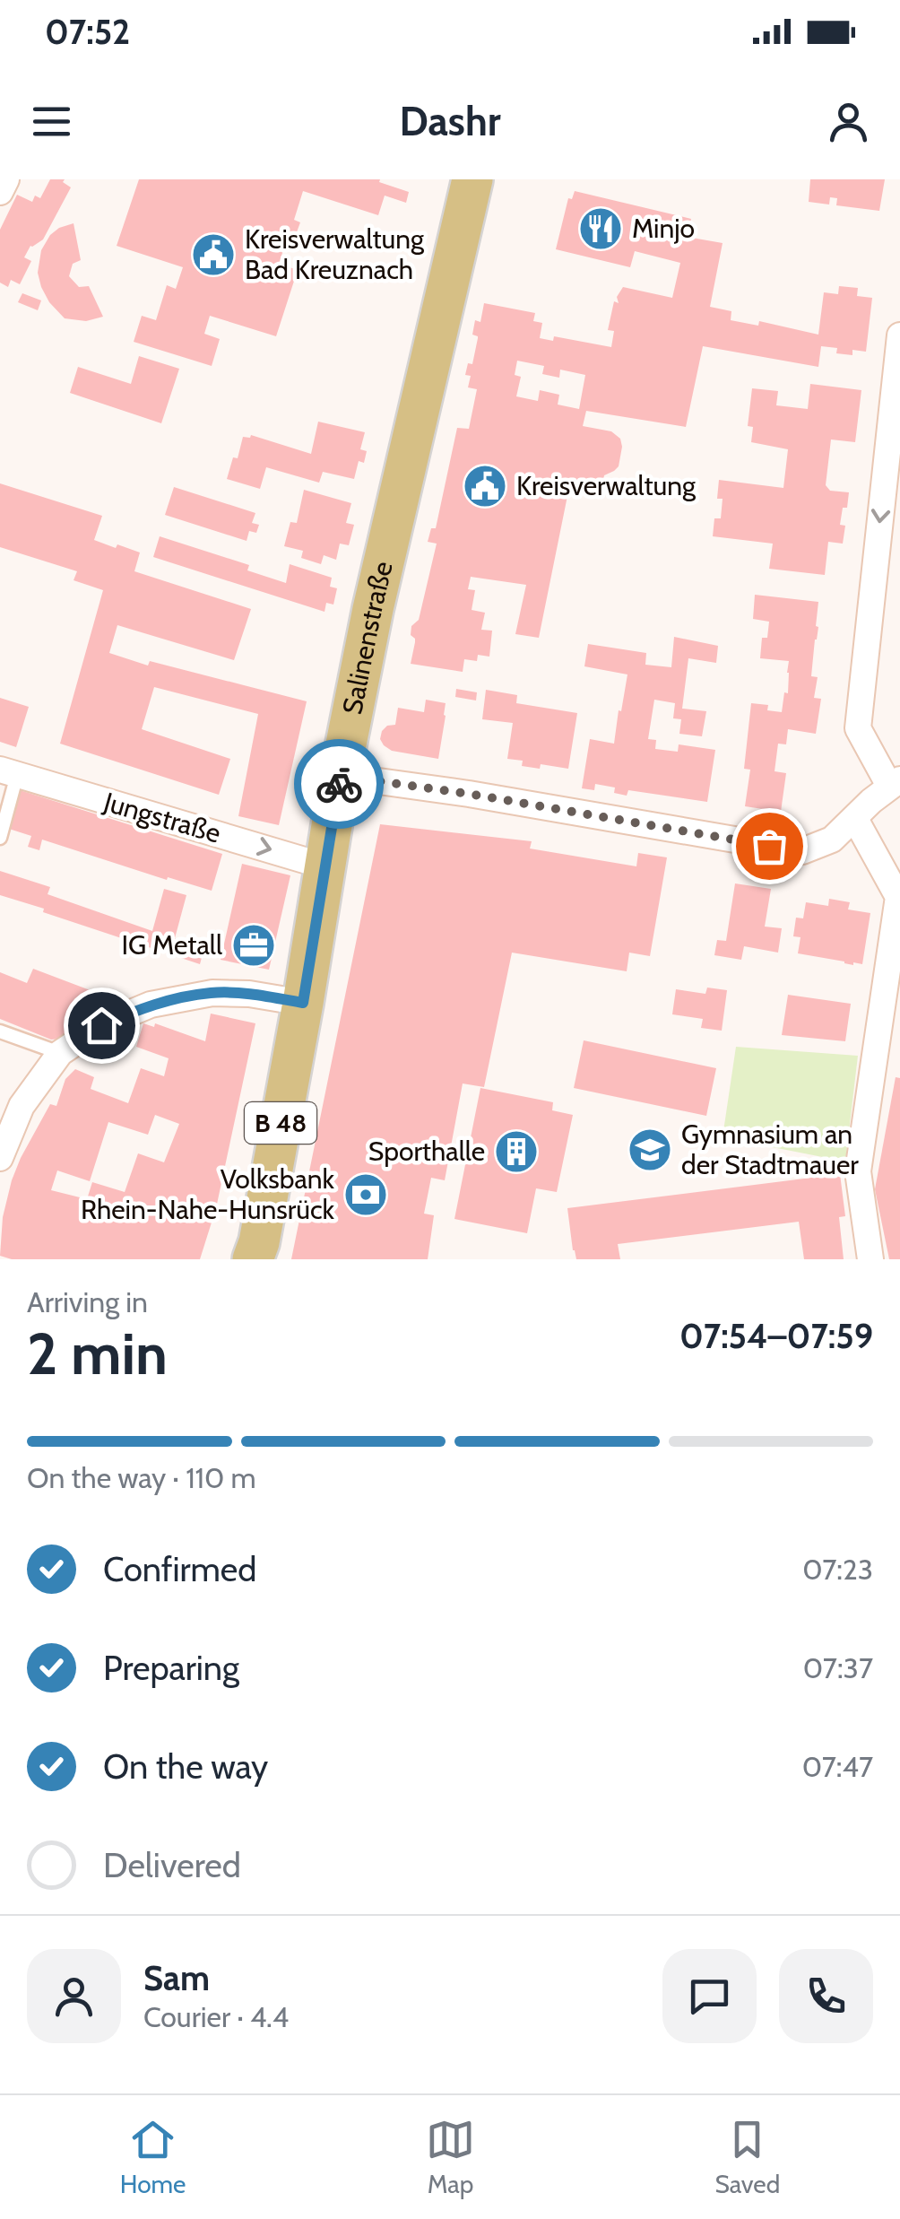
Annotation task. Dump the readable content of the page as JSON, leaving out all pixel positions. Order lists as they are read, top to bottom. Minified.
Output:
{"streets":{"main road":["Salinenstraße","B 48"],"street":["Jungstraße"]},"crossings":[["Salinenstraße","Jungstraße"]],"one_way":["Jungstraße"],"places":{"restaurant":["Minjo"],"public building":["Kreisverwaltung Bad Kreuznach","Kreisverwaltung"],"office":["IG Metall"],"school or university":["Gymnasium an der Stadtmauer"],"building":["Sporthalle"],"bank":["Volksbank Rhein-Nahe-Hunsrück"]},"page":{"status":"07:52","header":"Dashr","heading":["2 min","Arriving in","07:54–07:59"],"panel":["Sam","Courier · 4.4"],"bar":"On the way · 110 m","list":[["Confirmed","07:23"],["Preparing","07:37"],["On the way","07:47"],"Delivered"],"tabs":["Home","Map","Saved"]}}
